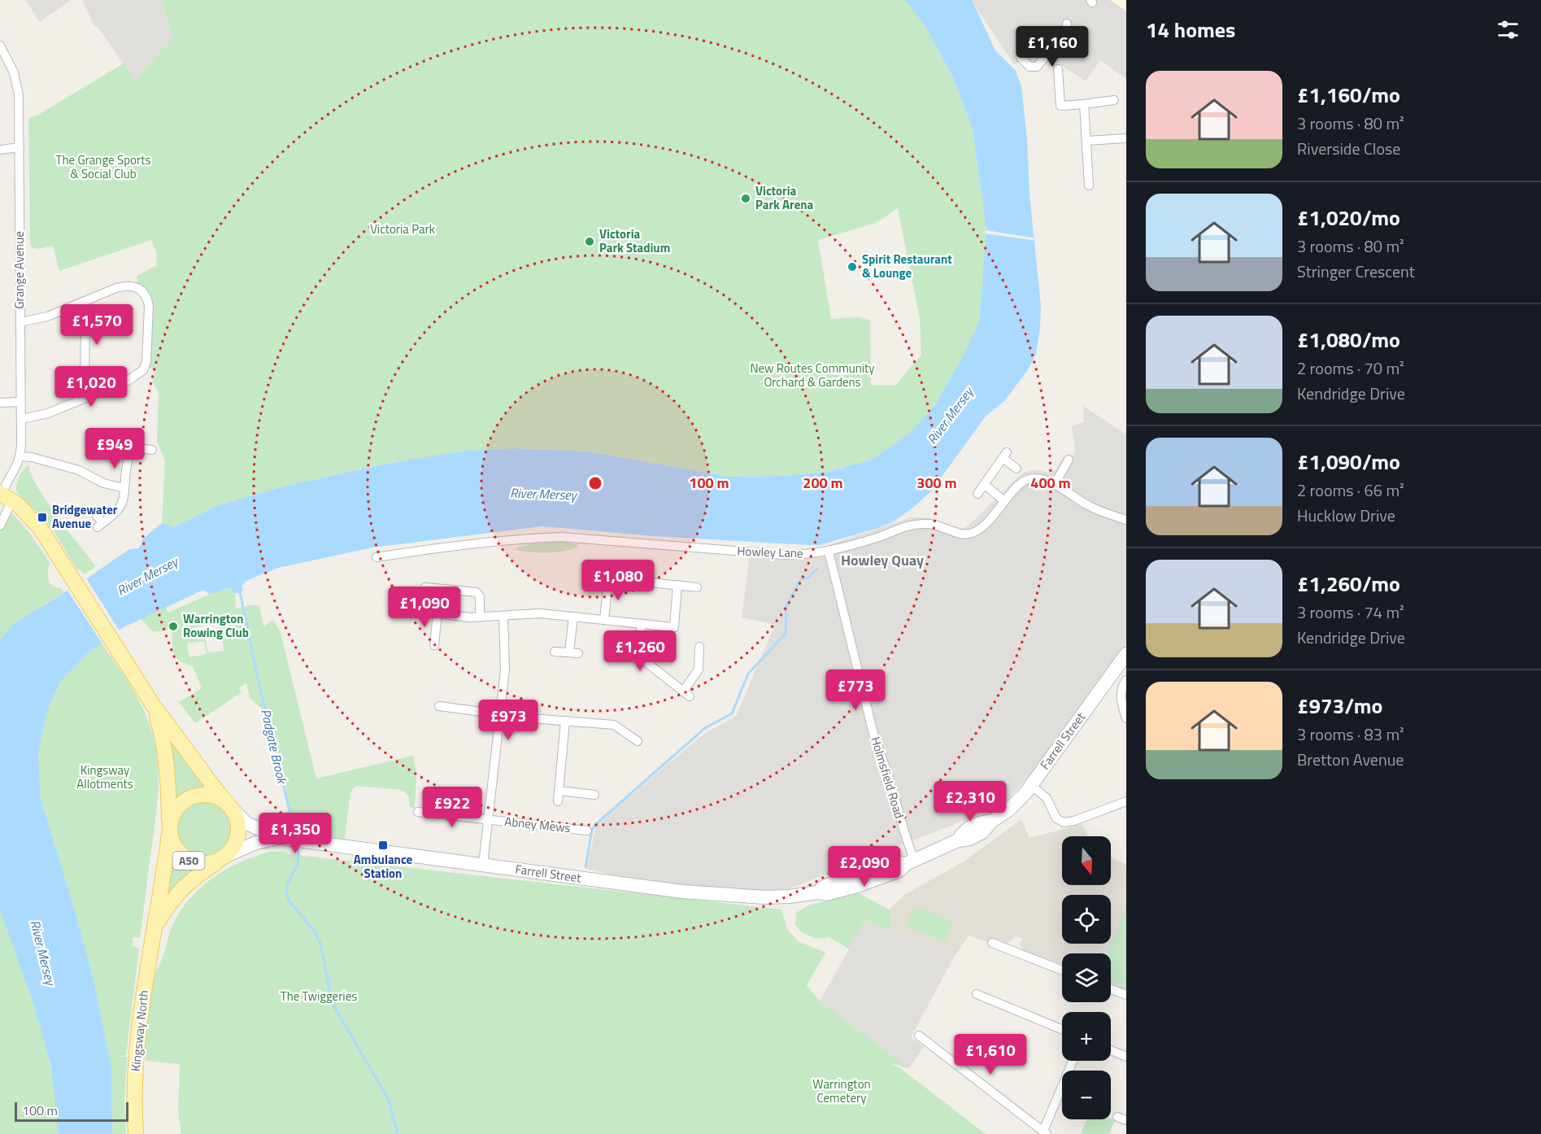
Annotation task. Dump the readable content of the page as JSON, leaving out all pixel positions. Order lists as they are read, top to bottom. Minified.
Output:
{"streets":{"main road":["A50","Kingsway North"],"street":["Grange Avenue","Howley Lane","Farrell Street","Holmsfield Road","Abney Mews"]},"crossings":[["Grange Avenue","Kingsway North"],["Howley Lane","Holmsfield Road"],["Farrell Street","Holmsfield Road"],["Farrell Street","A50"],["Farrell Street","Kingsway North"],["A50","Kingsway North"]],"districts":["Howley Quay"],"water":["River Mersey","Padgate Brook"],"parks":["The Grange Sports & Social Club","Victoria Park","New Routes Community Orchard & Gardens","Kingsway Allotments","The Twiggeries","Warrington Cemetery"],"places":{"other":["Victoria Park Arena","Victoria Park Stadium","Spirit Restaurant & Lounge","Warrington Rowing Club"],"transit":["Bridgewater Avenue","Ambulance Station"]},"scale_bar":"100 m","north":"bottom","page":{"heading":"14 homes","price":["£1,160","£1,570","£1,020","£949","£1,080","£1,090","£1,260","£773","£973","£2,310","£922","£1,350","£2,090","£1,610"],"list":[{"name":"£1,160/mo","note":"3 rooms · 80 m² · Riverside Close"},{"name":"£1,020/mo","note":"3 rooms · 80 m² · Stringer Crescent"},{"name":"£1,080/mo","note":"2 rooms · 70 m² · Kendridge Drive"},{"name":"£1,090/mo","note":"2 rooms · 66 m² · Hucklow Drive"},{"name":"£1,260/mo","note":"3 rooms · 74 m² · Kendridge Drive"},{"name":"£973/mo","note":"3 rooms · 83 m² · Bretton Avenue"}],"map_buttons":["+","−"],"scale":"100 m"},"rings":["100 m","200 m","300 m","400 m"]}
